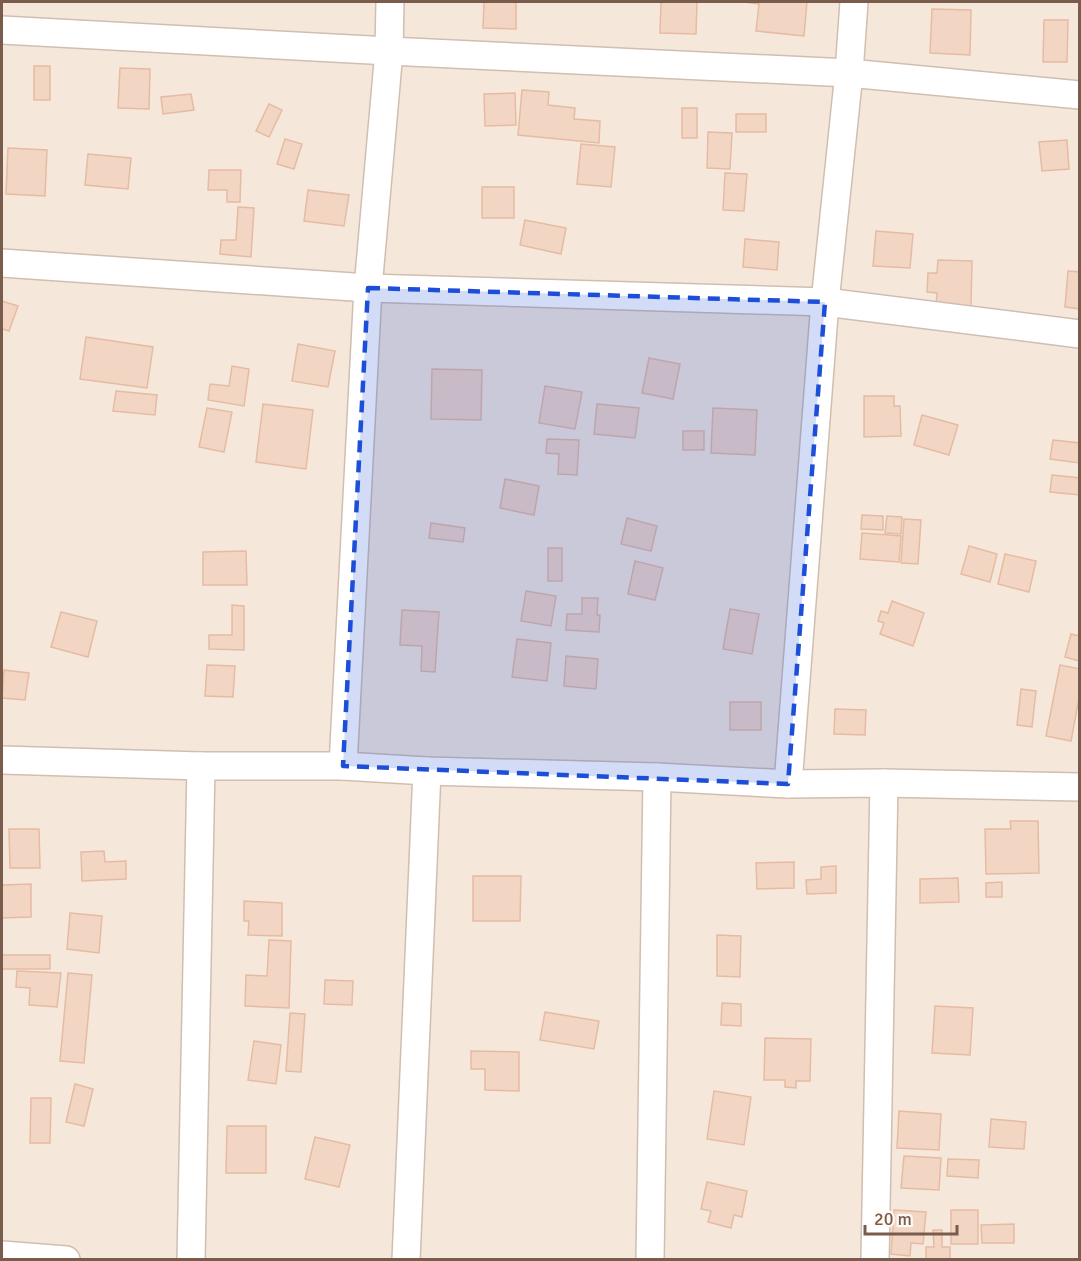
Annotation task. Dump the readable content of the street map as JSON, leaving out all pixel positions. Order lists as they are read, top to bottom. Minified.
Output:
{"scale_bar":"20 m"}
